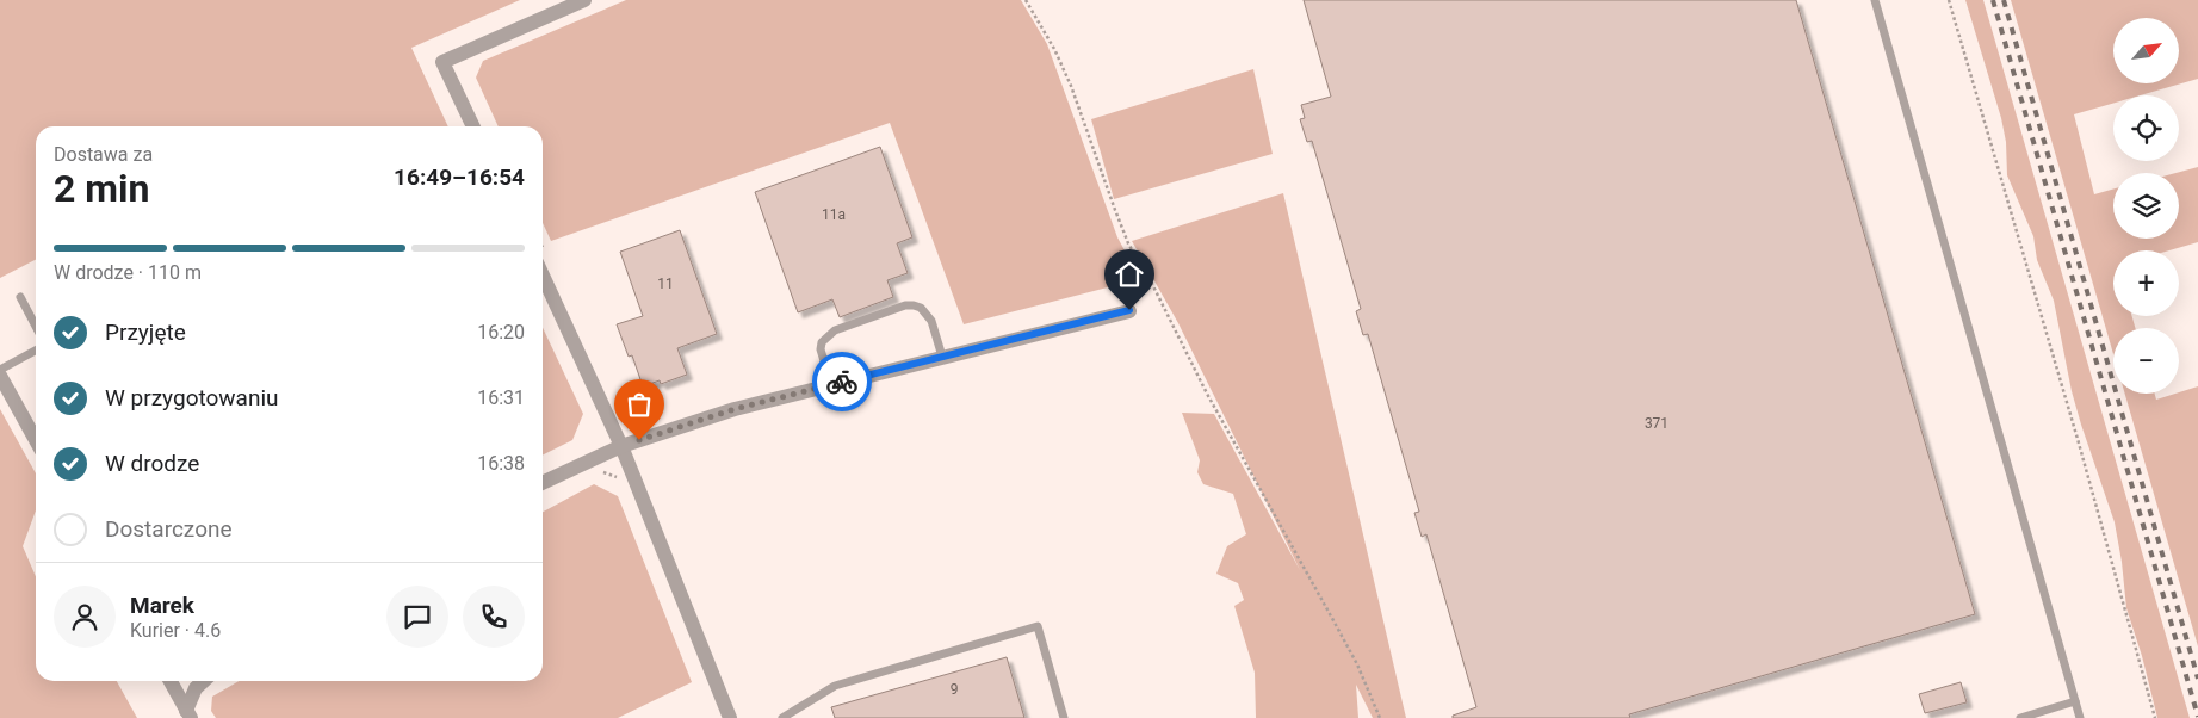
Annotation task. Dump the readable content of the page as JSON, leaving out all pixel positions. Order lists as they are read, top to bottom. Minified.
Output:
{"house_numbers":["11a","11","371","9"],"north":"top right","page":{"map_buttons":["+","−"],"heading":["2 min","Dostawa za","16:49–16:54"],"panel":["Marek","Kurier · 4.6"],"bar":"W drodze · 110 m","list":[["Przyjęte","16:20"],["W przygotowaniu","16:31"],["W drodze","16:38"],"Dostarczone"]}}
